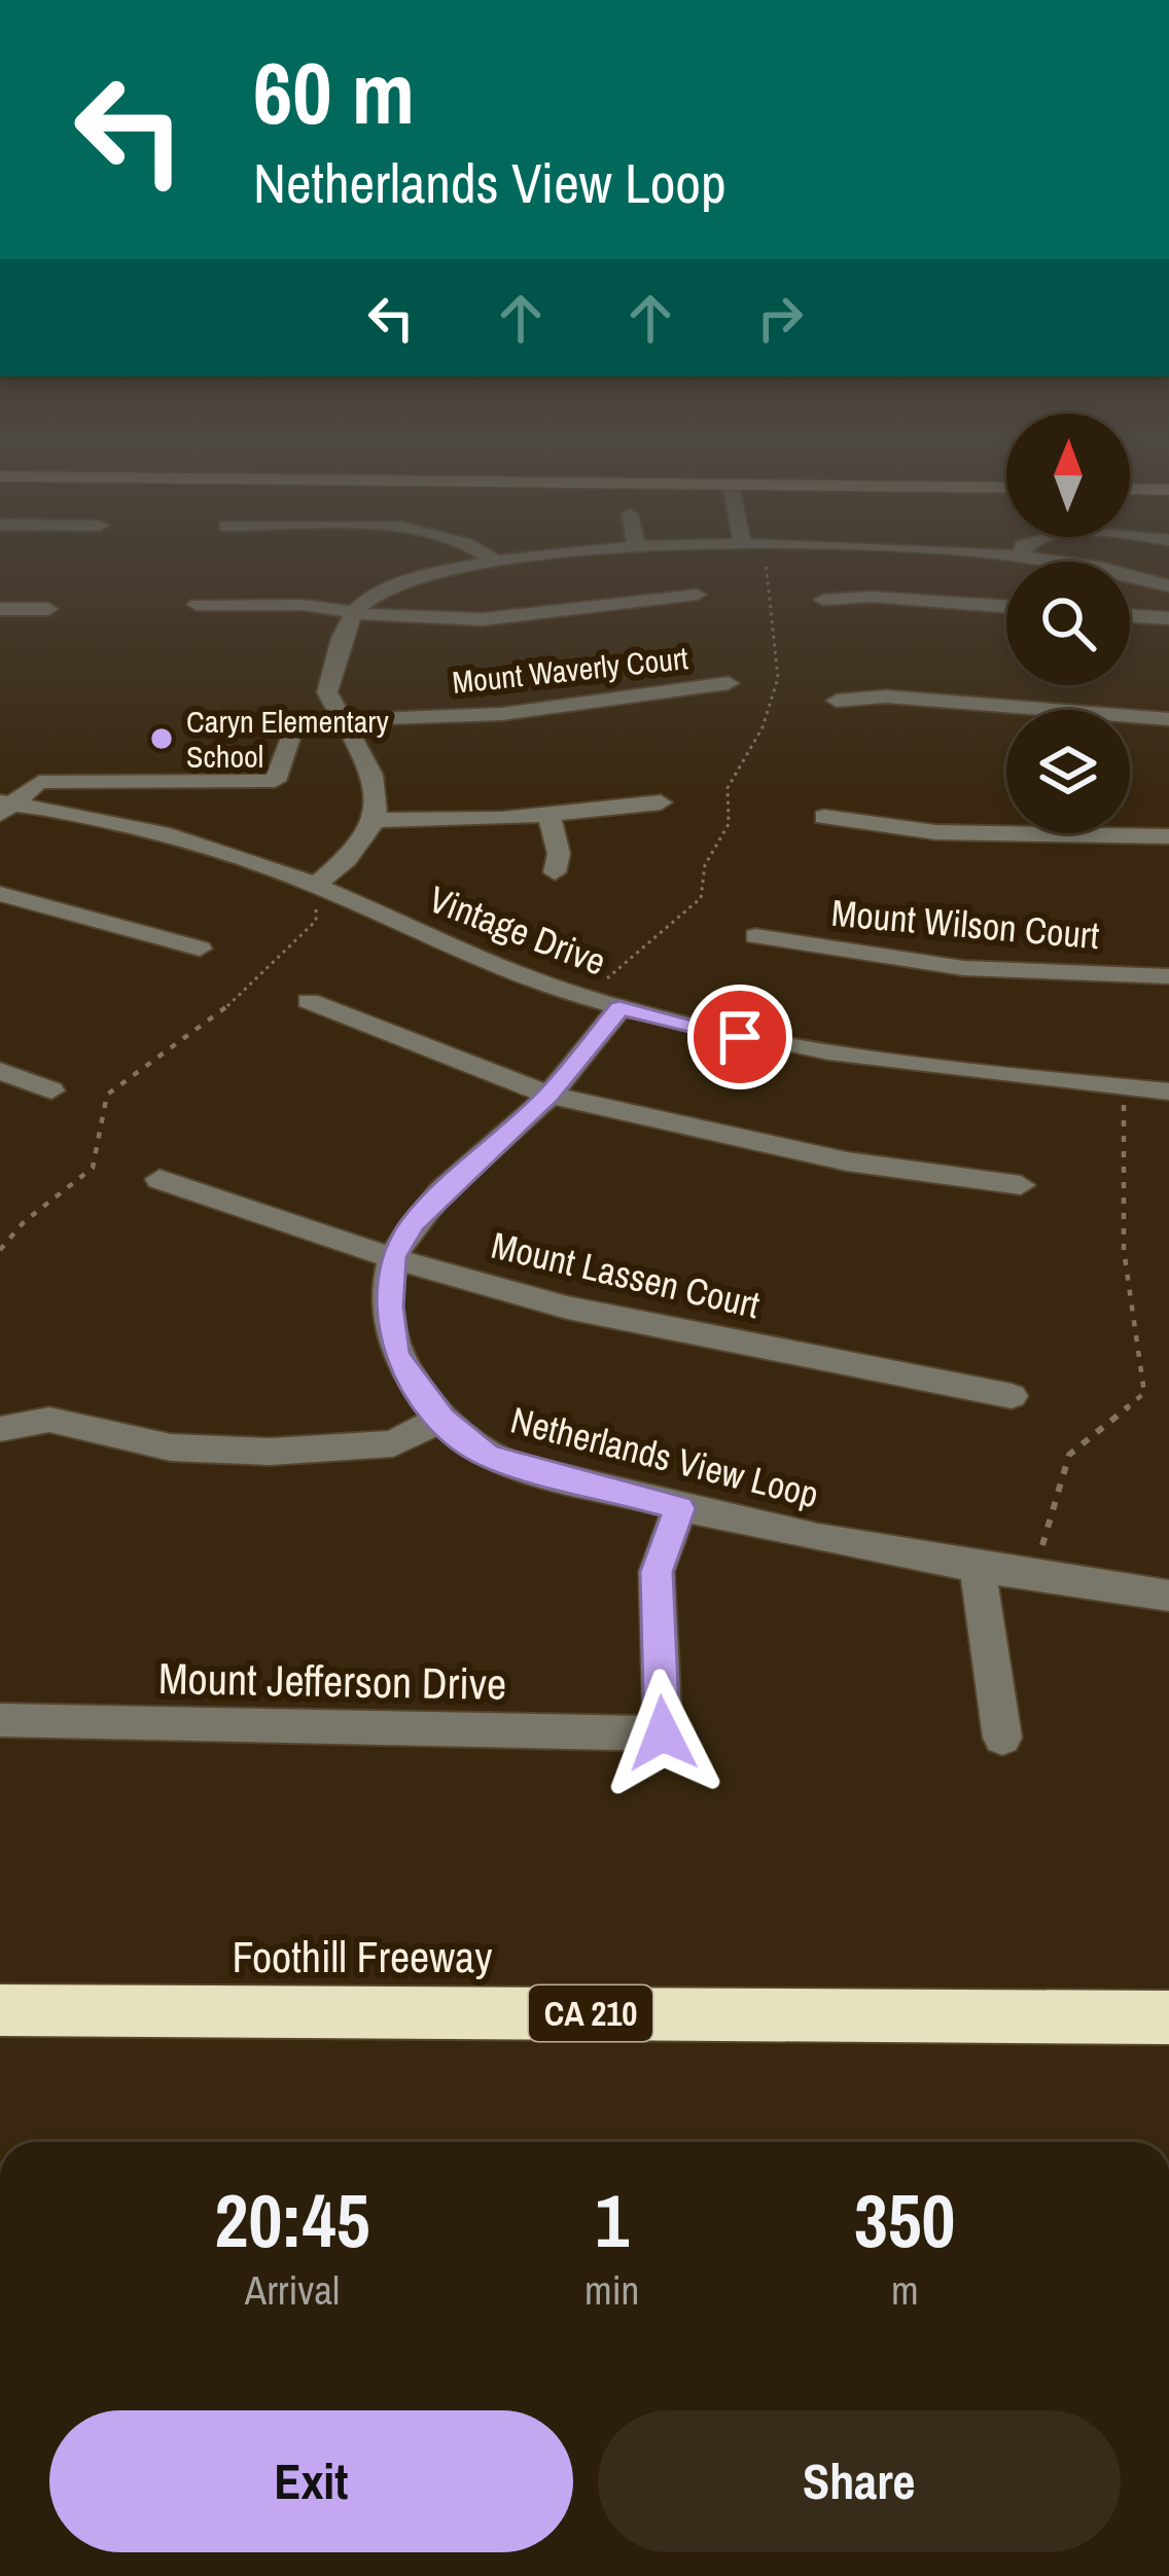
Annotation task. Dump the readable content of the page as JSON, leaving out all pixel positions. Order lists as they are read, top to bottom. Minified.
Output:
{"streets":{"highway":["Foothill Freeway","CA 210"],"street":["Mount Waverly Court","Mount Wilson Court","Vintage Drive","Mount Lassen Court","Netherlands View Loop","Mount Jefferson Drive"]},"crossings":[["Mount Waverly Court","Vintage Drive"],["Mount Lassen Court","Netherlands View Loop"],["Netherlands View Loop","Mount Jefferson Drive"]],"places":["Caryn Elementary School"],"north":"top","page":{"turn":["60 m","Netherlands View Loop"],"eta":["20:45","Arrival","1","min","350","m"],"buttons":["Exit","Share"]}}
